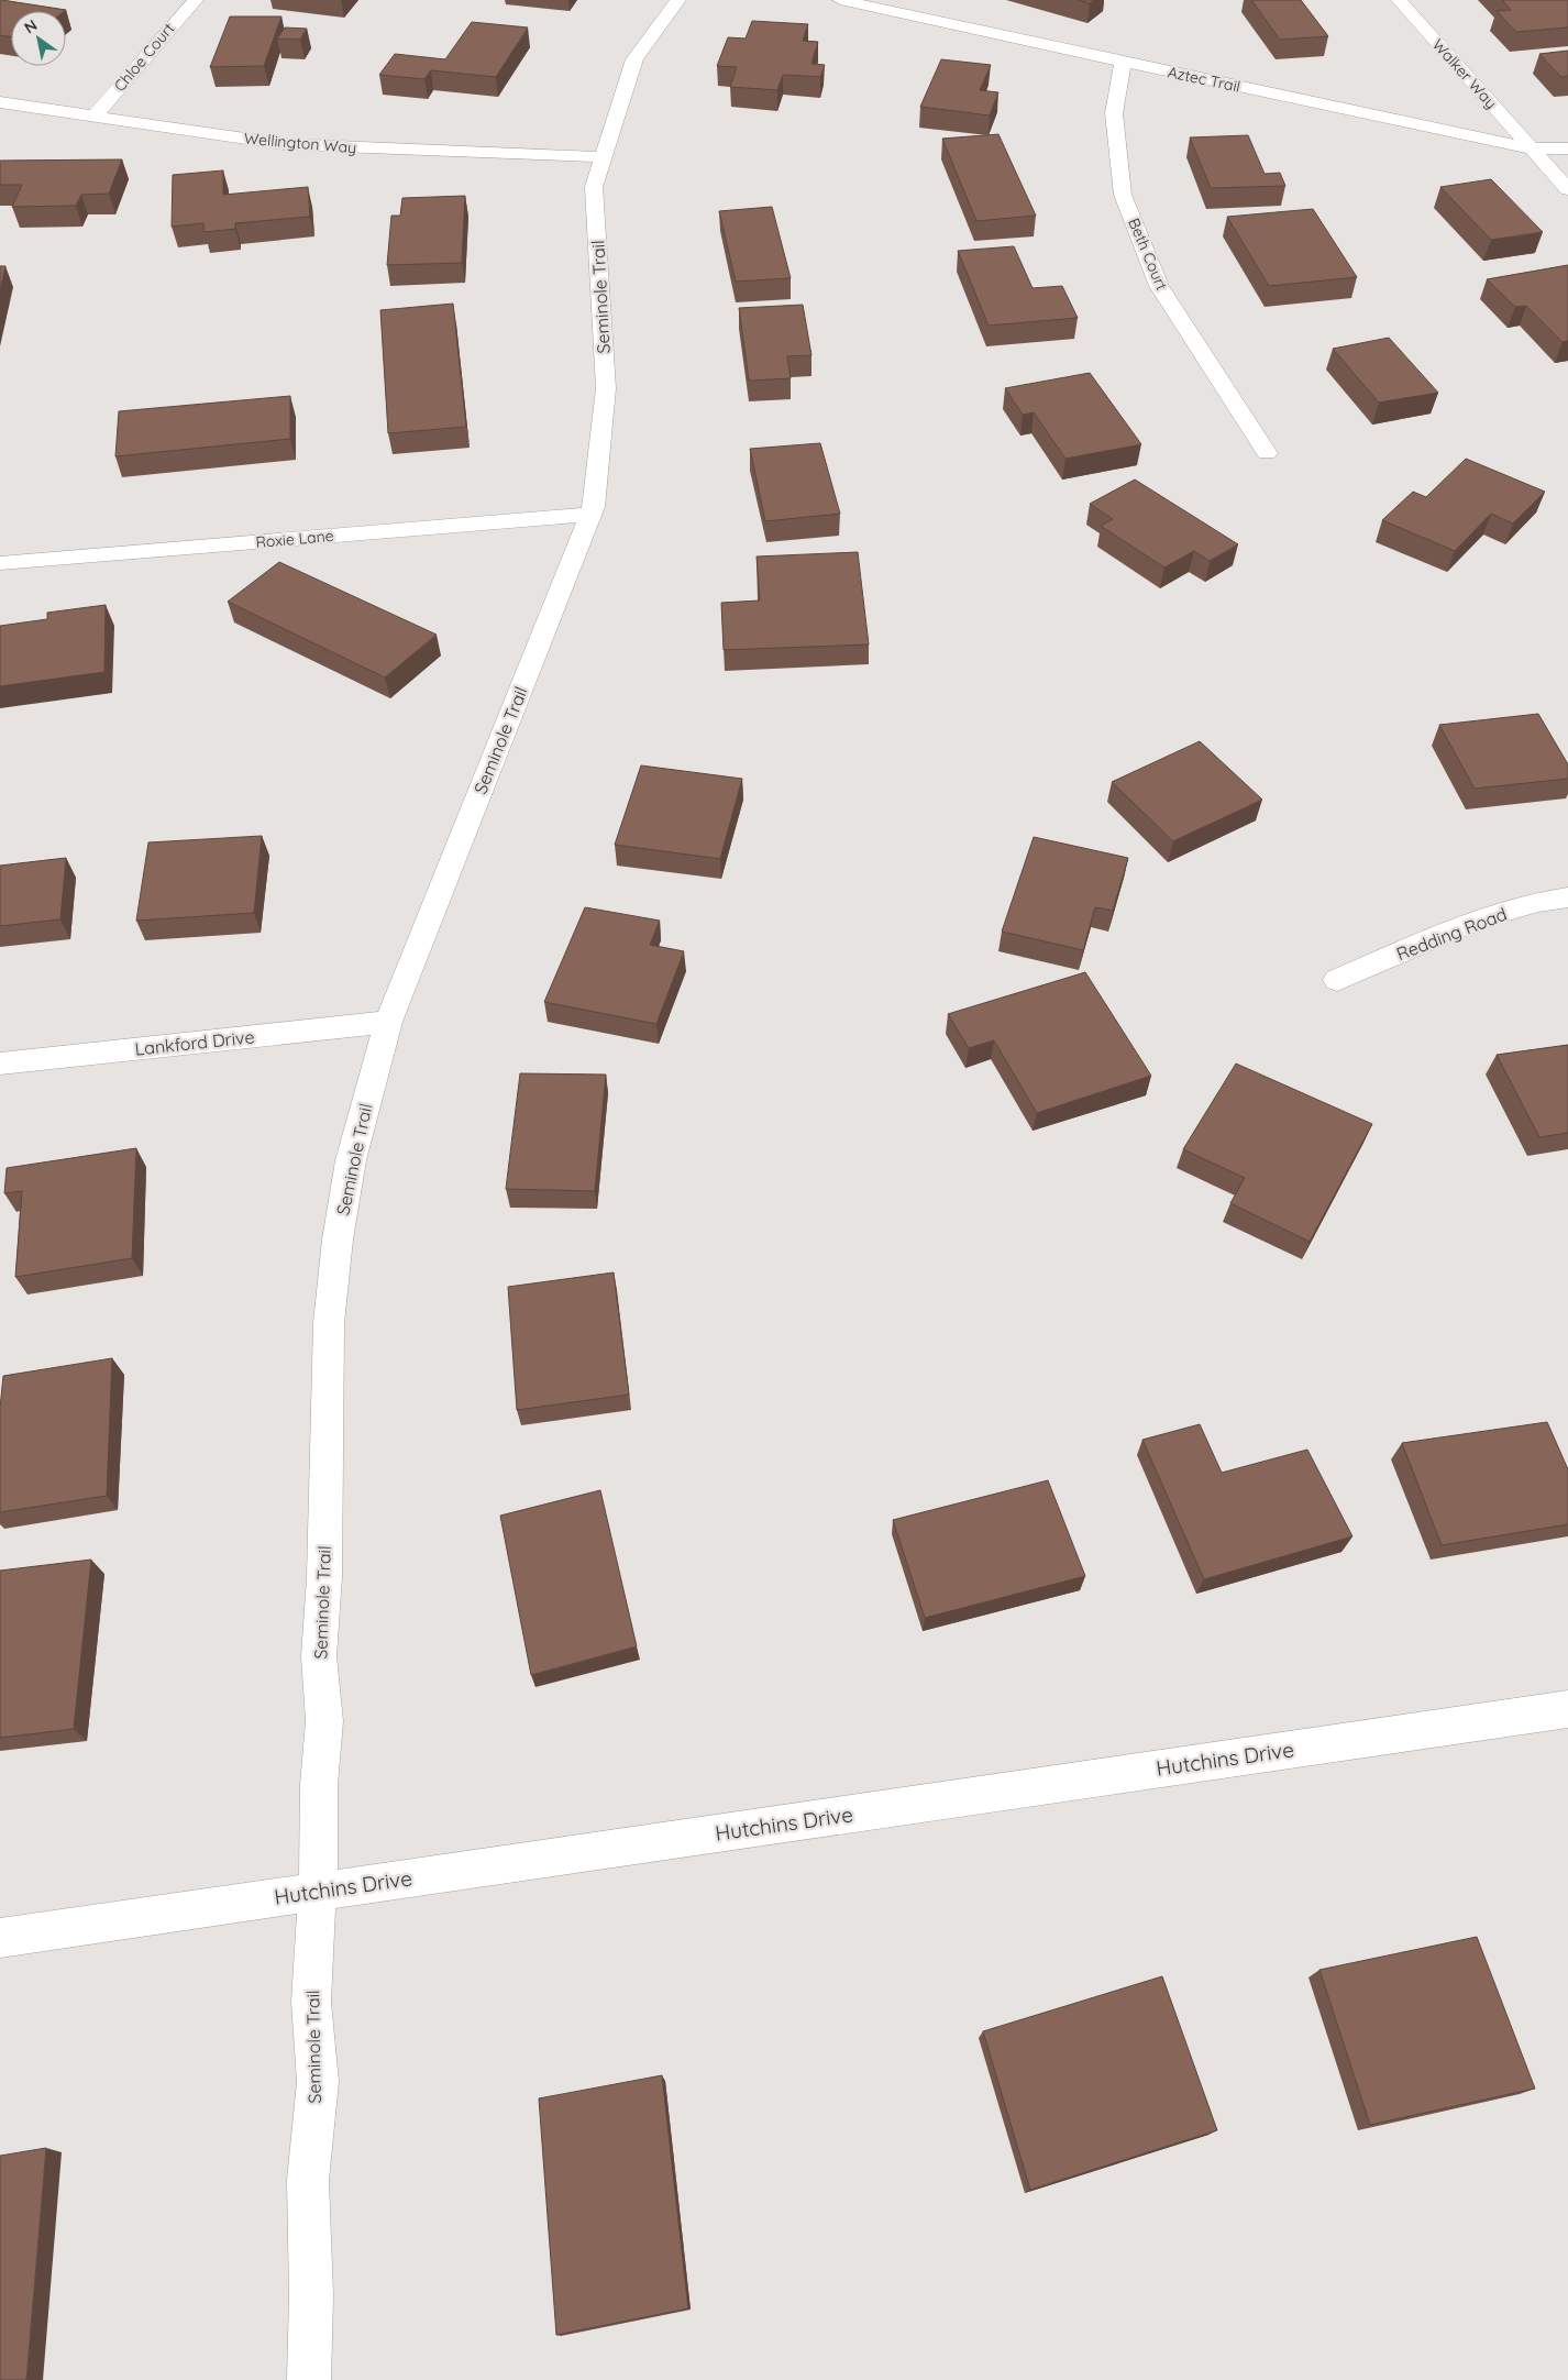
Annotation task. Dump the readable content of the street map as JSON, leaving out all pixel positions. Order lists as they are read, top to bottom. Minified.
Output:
{"streets":{"street":["Chloe Court","Walker Way","Aztec Trail","Wellington Way","Beth Court","Seminole Trail","Roxie Lane","Redding Road","Lankford Drive","Hutchins Drive"]},"crossings":[["Chloe Court","Wellington Way"],["Walker Way","Aztec Trail"],["Aztec Trail","Beth Court"],["Wellington Way","Seminole Trail"],["Seminole Trail","Roxie Lane"],["Seminole Trail","Lankford Drive"],["Seminole Trail","Hutchins Drive"]],"north":"top left"}
